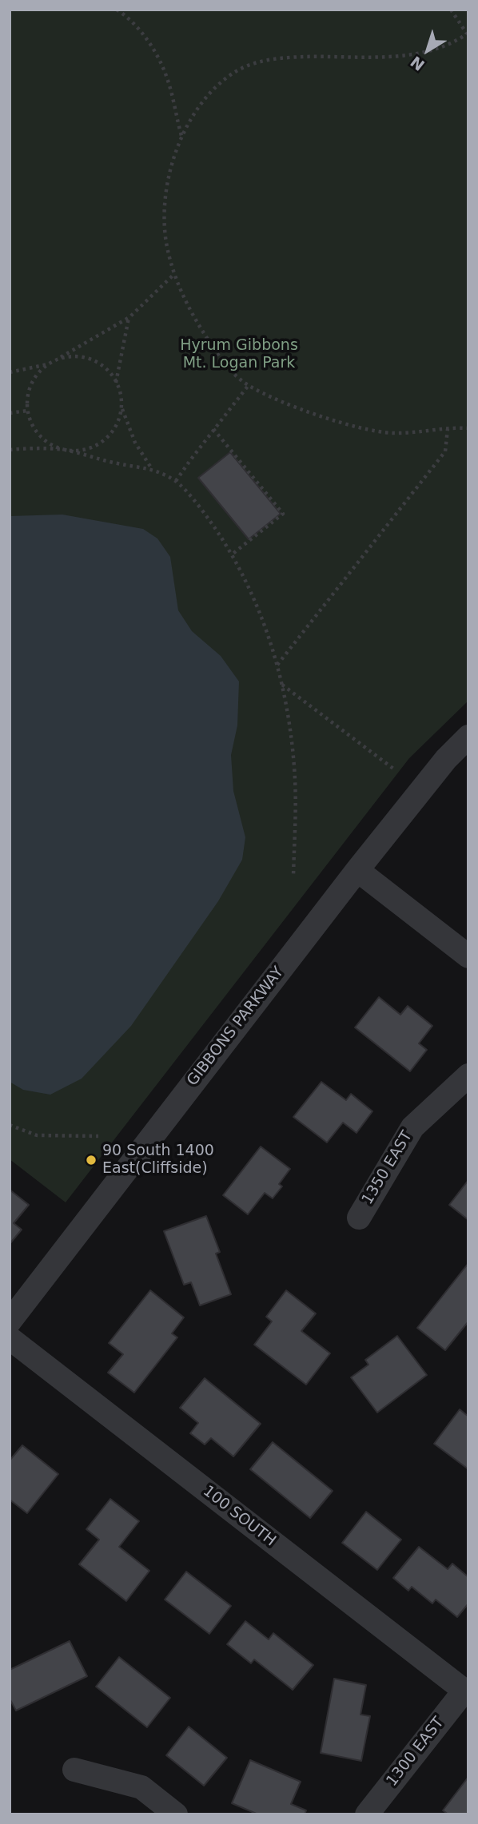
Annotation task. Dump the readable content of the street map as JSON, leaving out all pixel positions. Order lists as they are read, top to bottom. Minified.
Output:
{"streets":{"street":["GIBBONS PARKWAY","1350 EAST","100 SOUTH","1300 EAST"]},"crossings":[["100 SOUTH","1300 EAST"]],"parks":["Hyrum Gibbons Mt. Logan Park"],"places":["90 South 1400 East(Cliffside)"],"north":"bottom left"}
